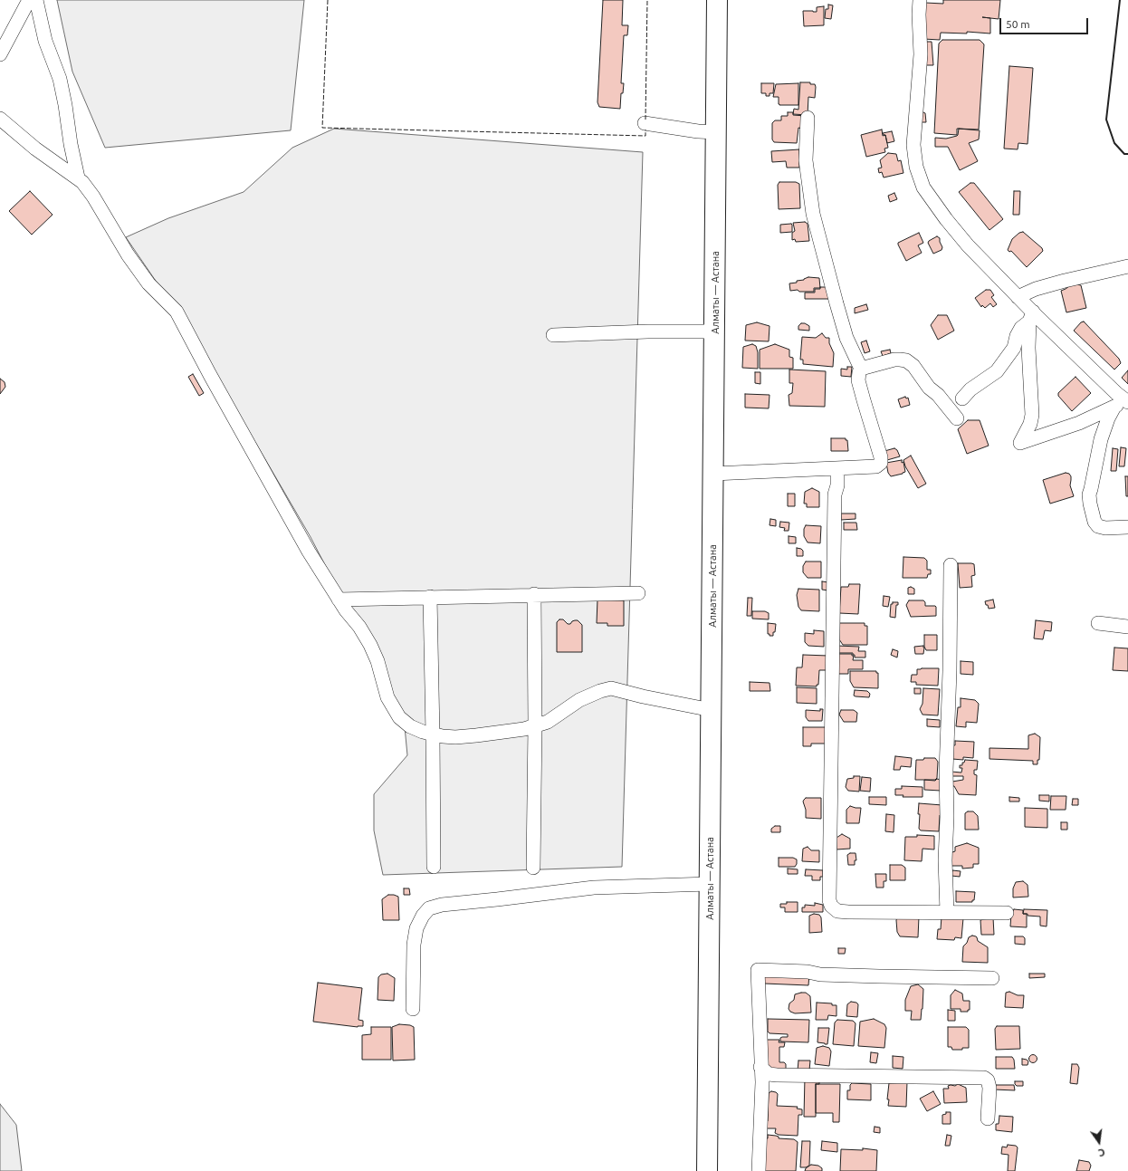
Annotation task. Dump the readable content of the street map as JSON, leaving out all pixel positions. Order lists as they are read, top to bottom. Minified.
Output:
{"streets":{"highway":["Алматы — Астана"]},"scale_bar":"50 m","north":"bottom"}
